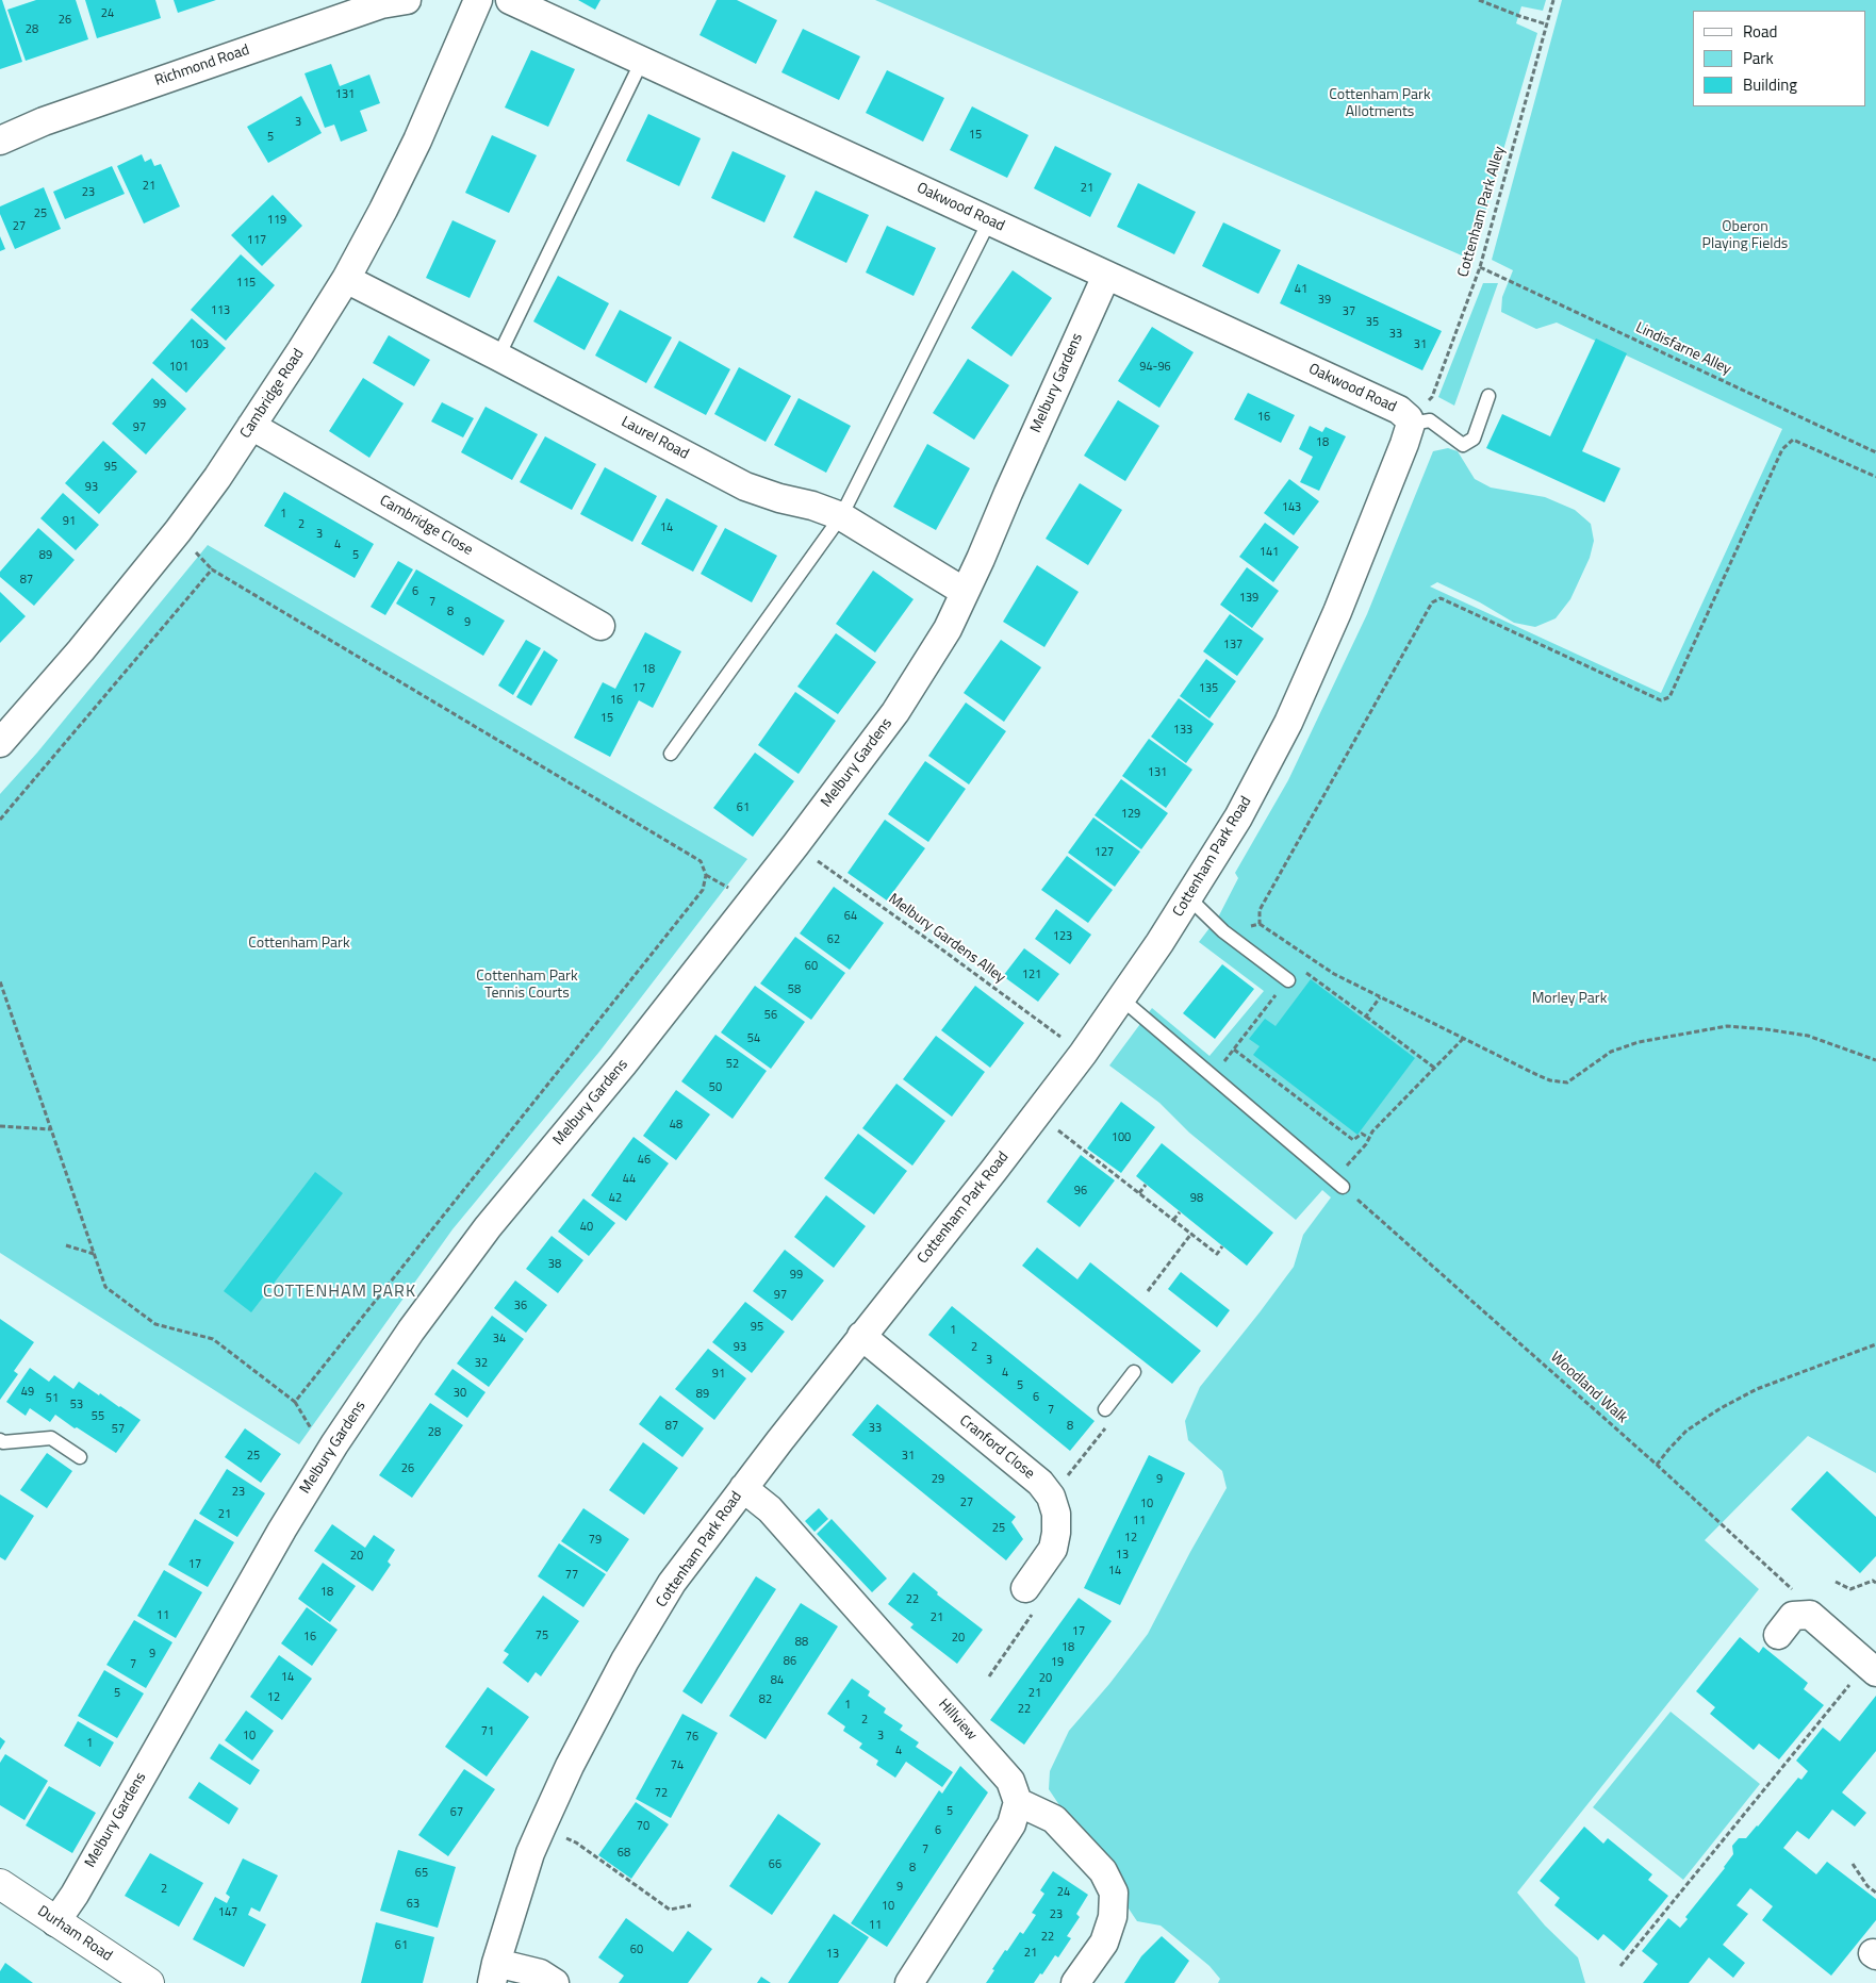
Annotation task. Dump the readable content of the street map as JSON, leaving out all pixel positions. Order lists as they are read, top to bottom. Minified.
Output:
{"streets":{"main road":["Durham Road"],"street":["Richmond Road","Oakwood Road","Melbury Gardens","Cambridge Road","Laurel Road","Cambridge Close","Cottenham Park Road","Cranford Close","Hillview"],"path":["Cottenham Park Alley","Lindisfarne Alley","Melbury Gardens Alley","Woodland Walk"]},"crossings":[["Oakwood Road","Cottenham Park Alley"],["Oakwood Road","Melbury Gardens"],["Oakwood Road","Cottenham Park Road"],["Cottenham Park Alley","Lindisfarne Alley"],["Cottenham Park Alley","Cottenham Park Road"],["Melbury Gardens","Laurel Road"],["Melbury Gardens","Melbury Gardens Alley"],["Melbury Gardens","Durham Road"],["Cambridge Road","Laurel Road"],["Cambridge Road","Cambridge Close"],["Cottenham Park Road","Melbury Gardens Alley"],["Cottenham Park Road","Cranford Close"],["Cottenham Park Road","Hillview"]],"districts":["COTTENHAM PARK"],"parks":["Cottenham Park Allotments","Oberon Playing Fields","Cottenham Park","Cottenham Park Tennis Courts","Morley Park"],"house_numbers":["24","26","28","131","3","15","5","21","21","23","25","119","27","117","115","41","39","113","37","35","33","103","31","101","94-96","99","16","97","18","95","93","143","1","91","2","14","3","4","141","89","5","87","6","139","7","8","9","137","18","17","135","16","15","133","131","61","129","127","64","123","62","60","121","58","56","54","52","50","48","100","46","44","96","42","98","40","38","99","97","36","95","1","34","93","2","3","32","4","91","5","49","30","89","6","51","53","7","55","87","8","33","57","28","25","31","26","29","9","23","27","10","21","11","25","12","79","13","20","17","14","77","18","22","11","21","17","75","16","20","88","18","9","86","19","7","14","20","84","5","21","12","82","1","22","2","71","10","3","76","1","4","74","72","5","67","70","6","7","68","66","8","65","9","2","24","63","10","147","23","11","22","61","60","21","13"],"legend":["Road","Park","Building"]}
